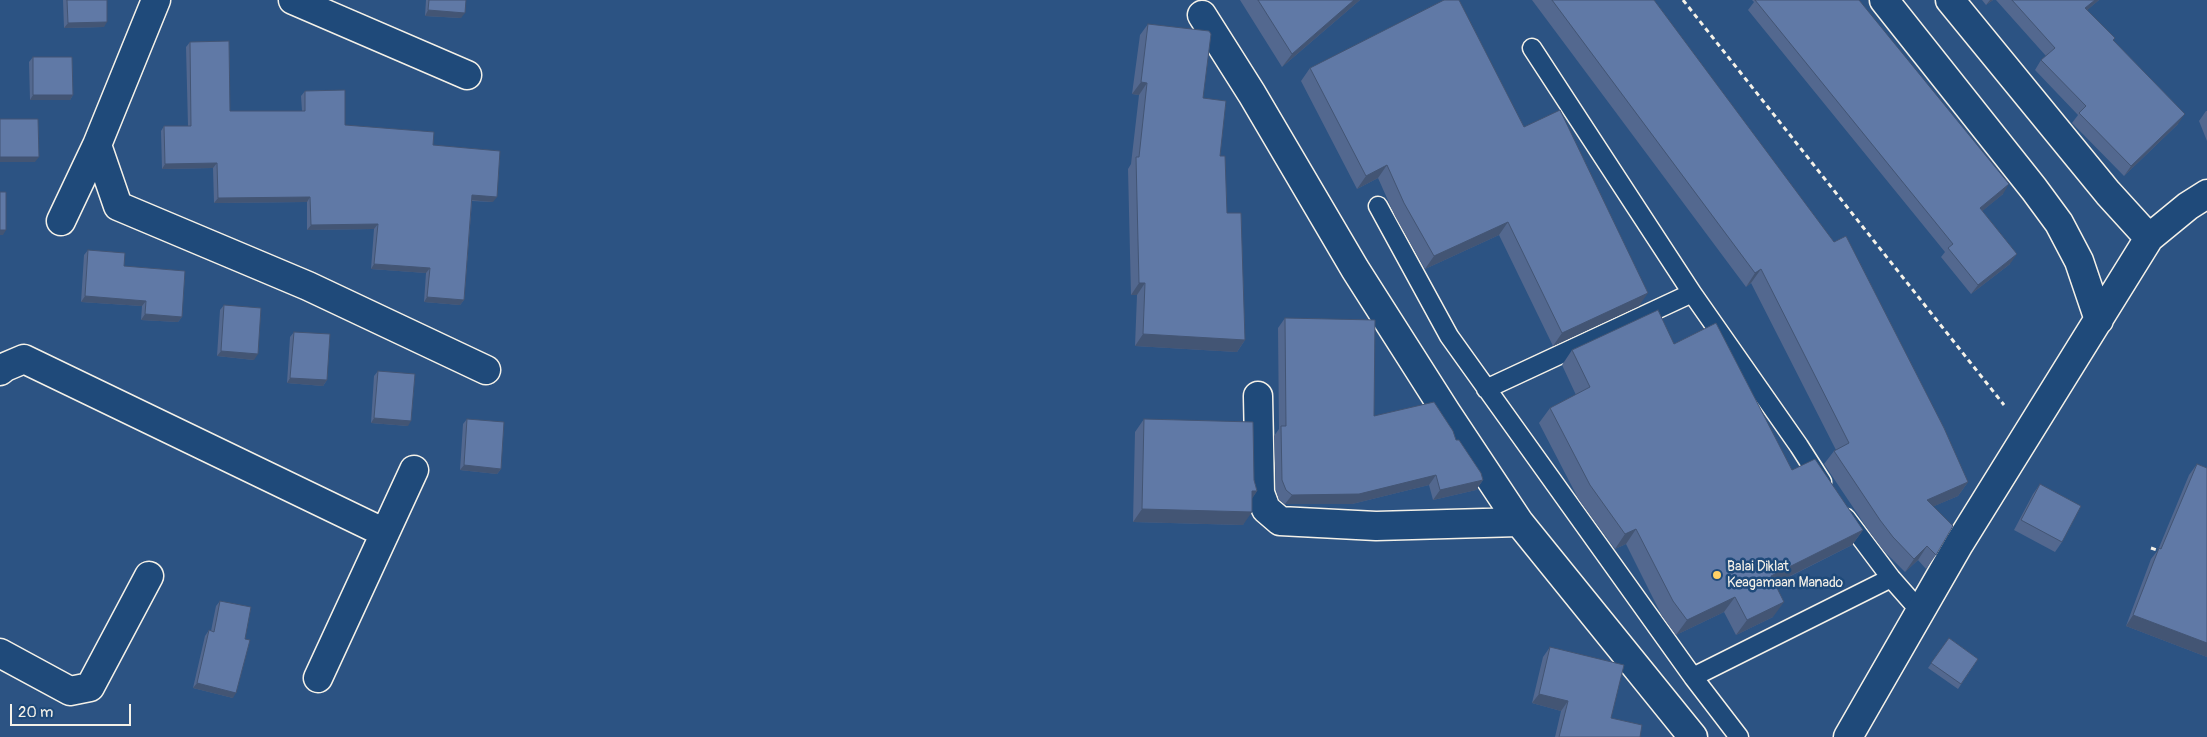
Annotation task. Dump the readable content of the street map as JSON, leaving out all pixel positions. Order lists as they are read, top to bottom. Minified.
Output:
{"places":["Balai Diklat Keagamaan Manado"],"scale_bar":"20 m"}
